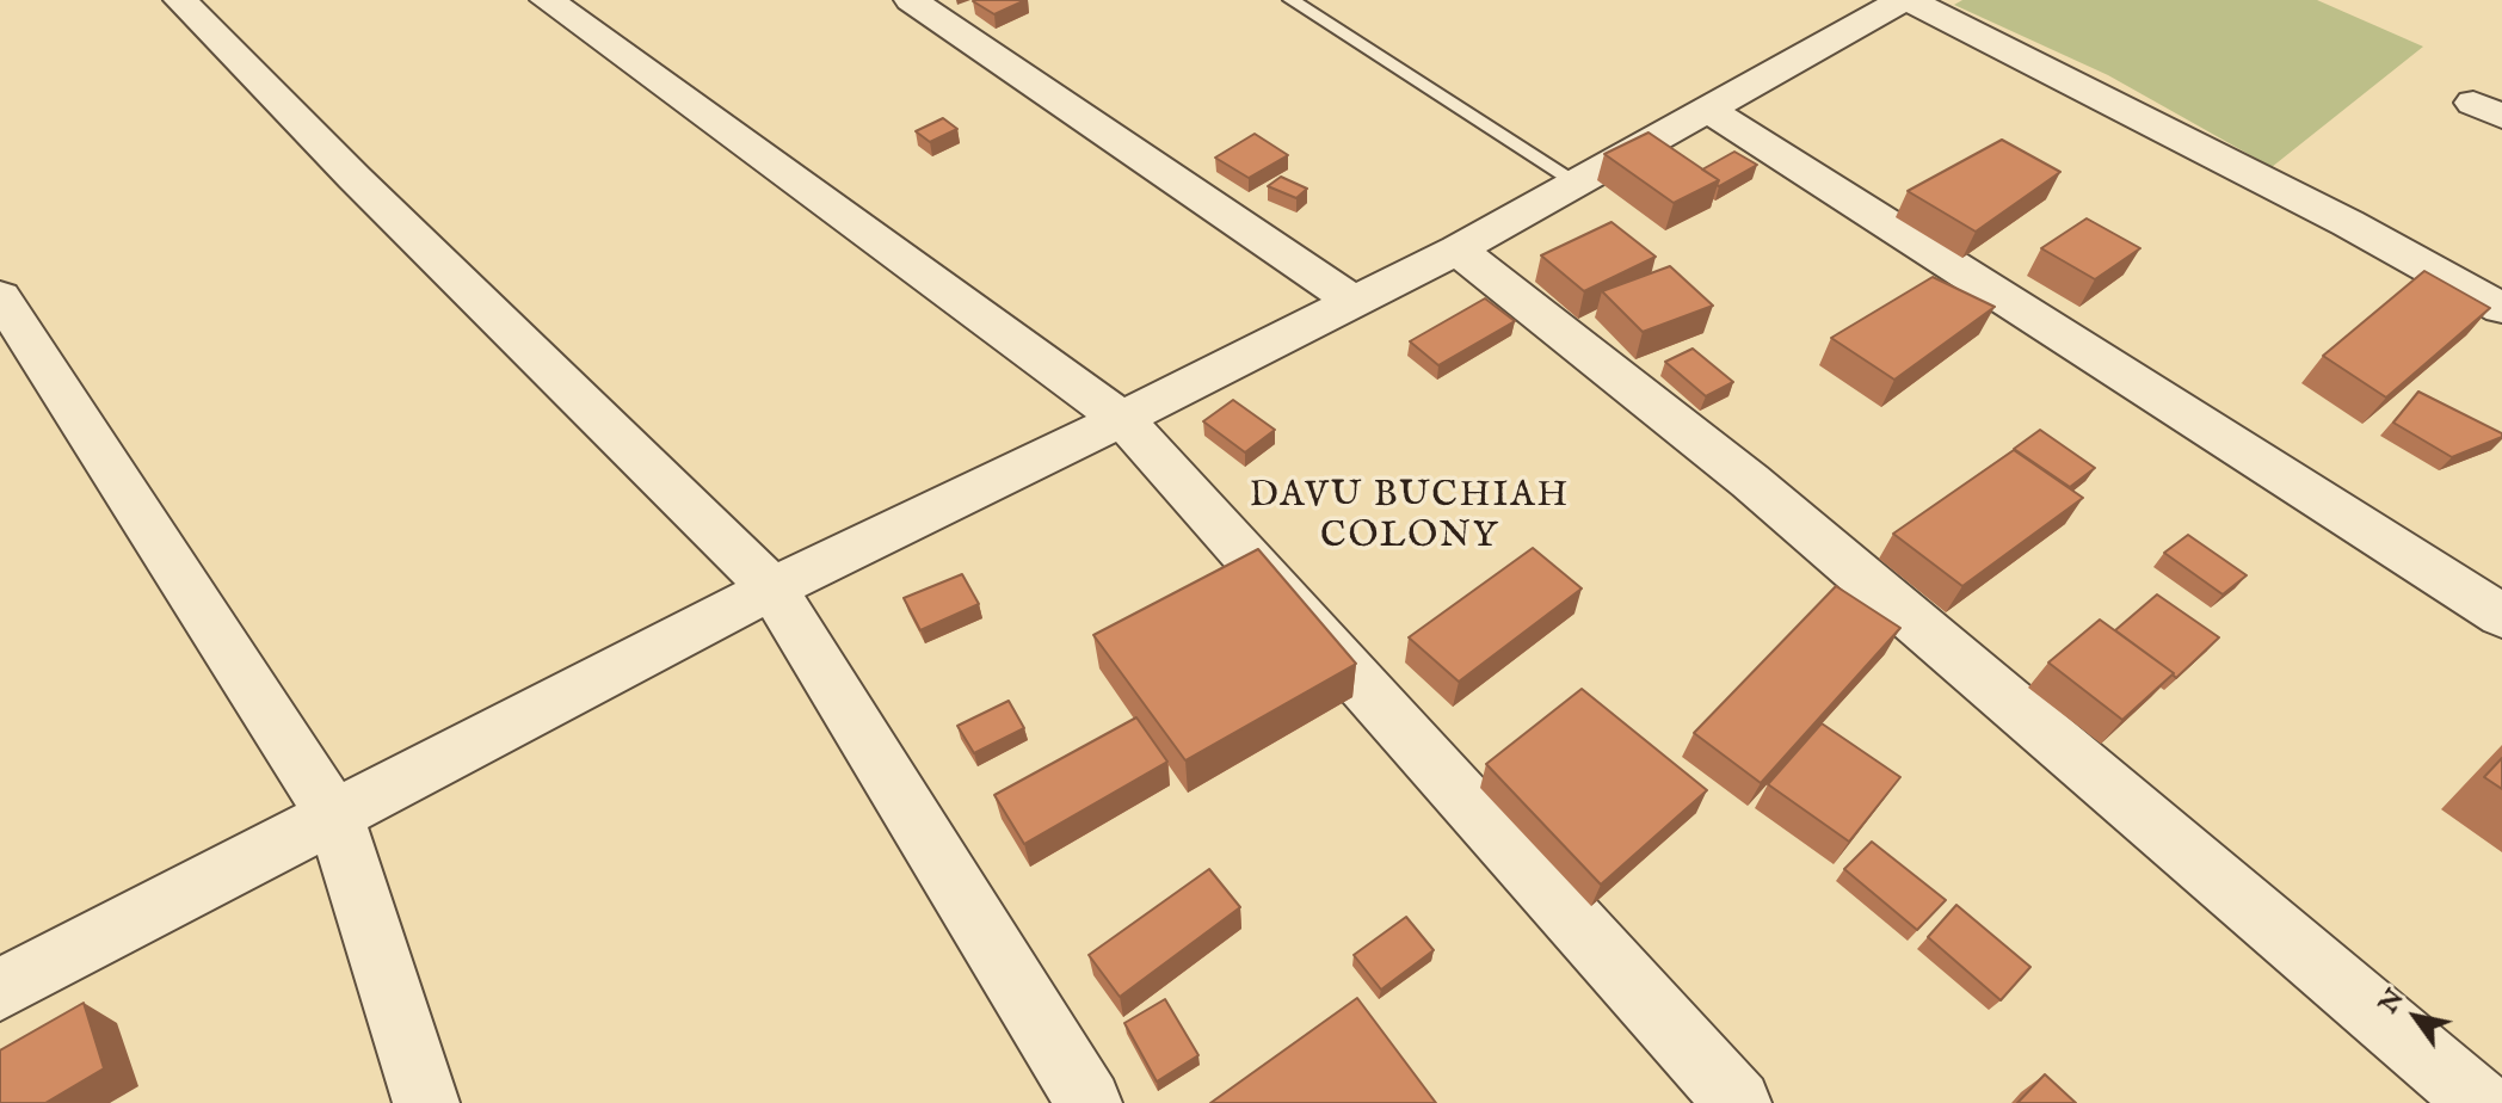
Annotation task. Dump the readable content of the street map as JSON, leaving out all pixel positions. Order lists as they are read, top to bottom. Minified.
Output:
{"districts":["DAVU BUCHIAH COLONY"],"north":"top left"}
